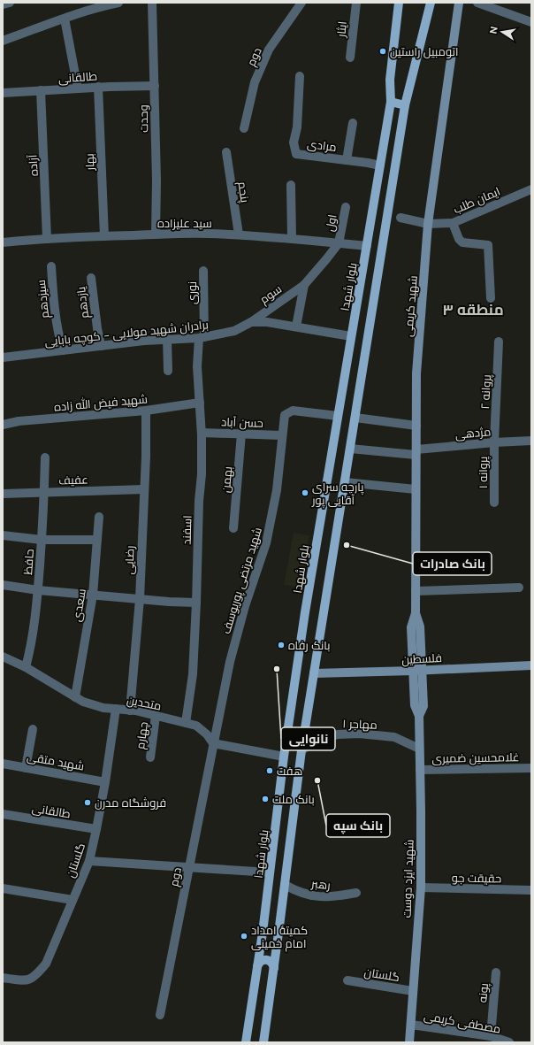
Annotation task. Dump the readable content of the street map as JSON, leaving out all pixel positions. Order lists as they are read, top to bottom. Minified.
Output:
{"streets":{"main road":["بلوار شهدا","شهید کریمی","فلسطین","شهید ایزد دوست"],"street":["ایثار","دوم","طالقانی","وحدت","مرادی","بهار","آزاده","پنجم","ایمان طلب","سید علیزاده","اول","نوری","سوم","سیزدهم","یازدهم","برادران شهید مولایی - کوچه بابایی","پروانه ۲","شهید فیض الله زاده","حسن آباد","مژدهی","پروانه ۱","عفیف","بهمن","اسفند","رضایی","حافظ","شهید مرتضی پوریوسف","سعدی","متحدین","مهاجر ۱","چهارم","غلامحسین ضمیری","شهید متقی","گلستان","حقیقت جو","رهبر","پونه","مصطفی کریمی"]},"crossings":[["دوم","شهید مرتضی پوریوسف"],["دوم","متحدین"],["طالقانی","وحدت"],["طالقانی","بهار"],["طالقانی","آزاده"],["طالقانی","گلستان"],["وحدت","سید علیزاده"],["مرادی","بلوار شهدا"],["بهار","سید علیزاده"],["آزاده","سید علیزاده"],["پنجم","سید علیزاده"],["ایمان طلب","شهید کریمی"],["سید علیزاده","اول"],["سید علیزاده","بلوار شهدا"],["بلوار شهدا","شهید مرتضی پوریوسف"],["نوری","برادران شهید مولایی - کوچه بابایی"],["نوری","اسفند"],["سوم","برادران شهید مولایی - کوچه بابایی"],["سیزدهم","برادران شهید مولایی - کوچه بابایی"],["یازدهم","برادران شهید مولایی - کوچه بابایی"],["شهید کریمی","مژدهی"],["شهید کریمی","فلسطین"],["شهید کریمی","شهید ایزد دوست"],["برادران شهید مولایی - کوچه بابایی","اسفند"],["پروانه ۲","مژدهی"],["پروانه ۲","پروانه ۱"],["شهید فیض الله زاده","اسفند"],["شهید فیض الله زاده","رضایی"],["حسن آباد","بهمن"],["حسن آباد","اسفند"],["حسن آباد","شهید مرتضی پوریوسف"],["مژدهی","پروانه ۱"],["عفیف","رضایی"],["عفیف","حافظ"],["اسفند","متحدین"],["رضایی","متحدین"],["حافظ","متحدین"],["شهید مرتضی پوریوسف","متحدین"],["سعدی","متحدین"],["فلسطین","شهید ایزد دوست"],["متحدین","چهارم"],["متحدین","گلستان"],["مهاجر ۱","شهید ایزد دوست"],["غلامحسین ضمیری","شهید ایزد دوست"],["شهید متقی","گلستان"],["گلستان","شهید ایزد دوست"],["حقیقت جو","شهید ایزد دوست"],["شهید ایزد دوست","مصطفی کریمی"],["پونه","مصطفی کریمی"]],"districts":["منطقه ۳"],"places":["اتومبیل راستین","پارچه سرای آقایی پور","بانک صادرات","بانک رفاه","نانوایی","هفت","بانک سپه","بانک ملت","فروشگاه مدرن","کمیتهٔ امداد امام خمینی"],"north":"left"}
